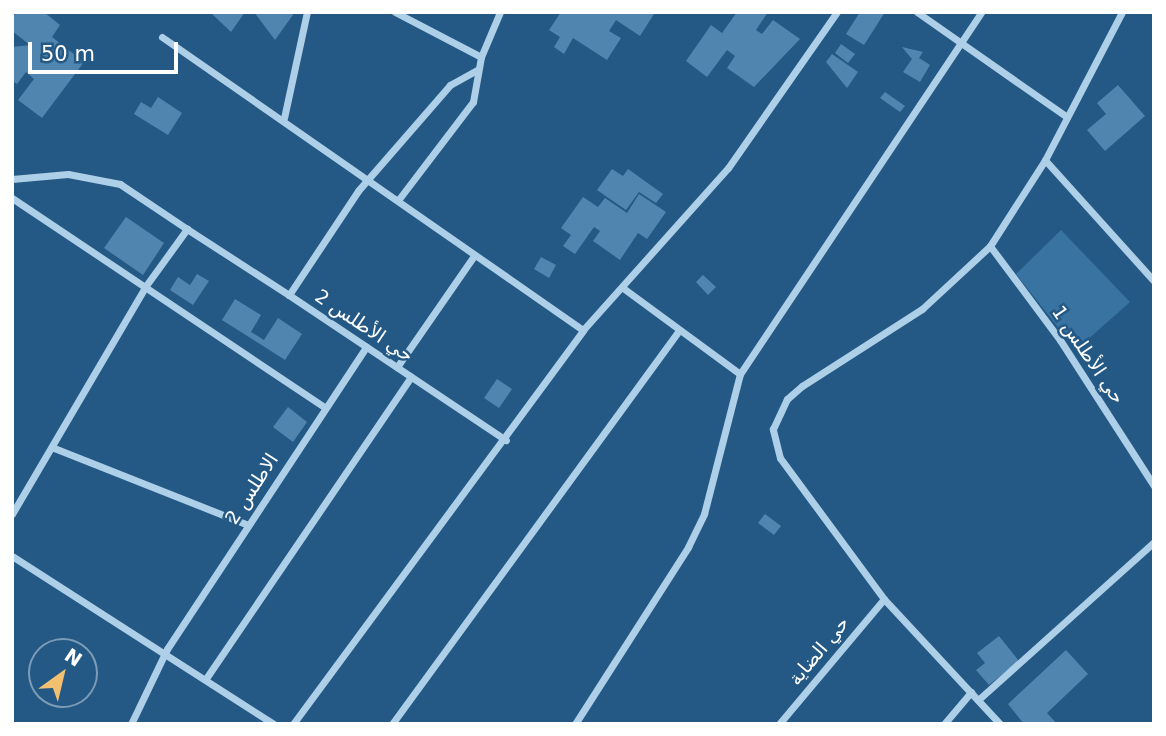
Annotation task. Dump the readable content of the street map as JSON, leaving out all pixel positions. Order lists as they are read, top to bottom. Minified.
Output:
{"streets":{"street":["حي الأطلس 2","حي الأطلس 1","الاطلس 2","حي الضاية"]},"crossings":[["حي الأطلس 2","الاطلس 2"]],"scale_bar":"50 m","north":"top right"}
